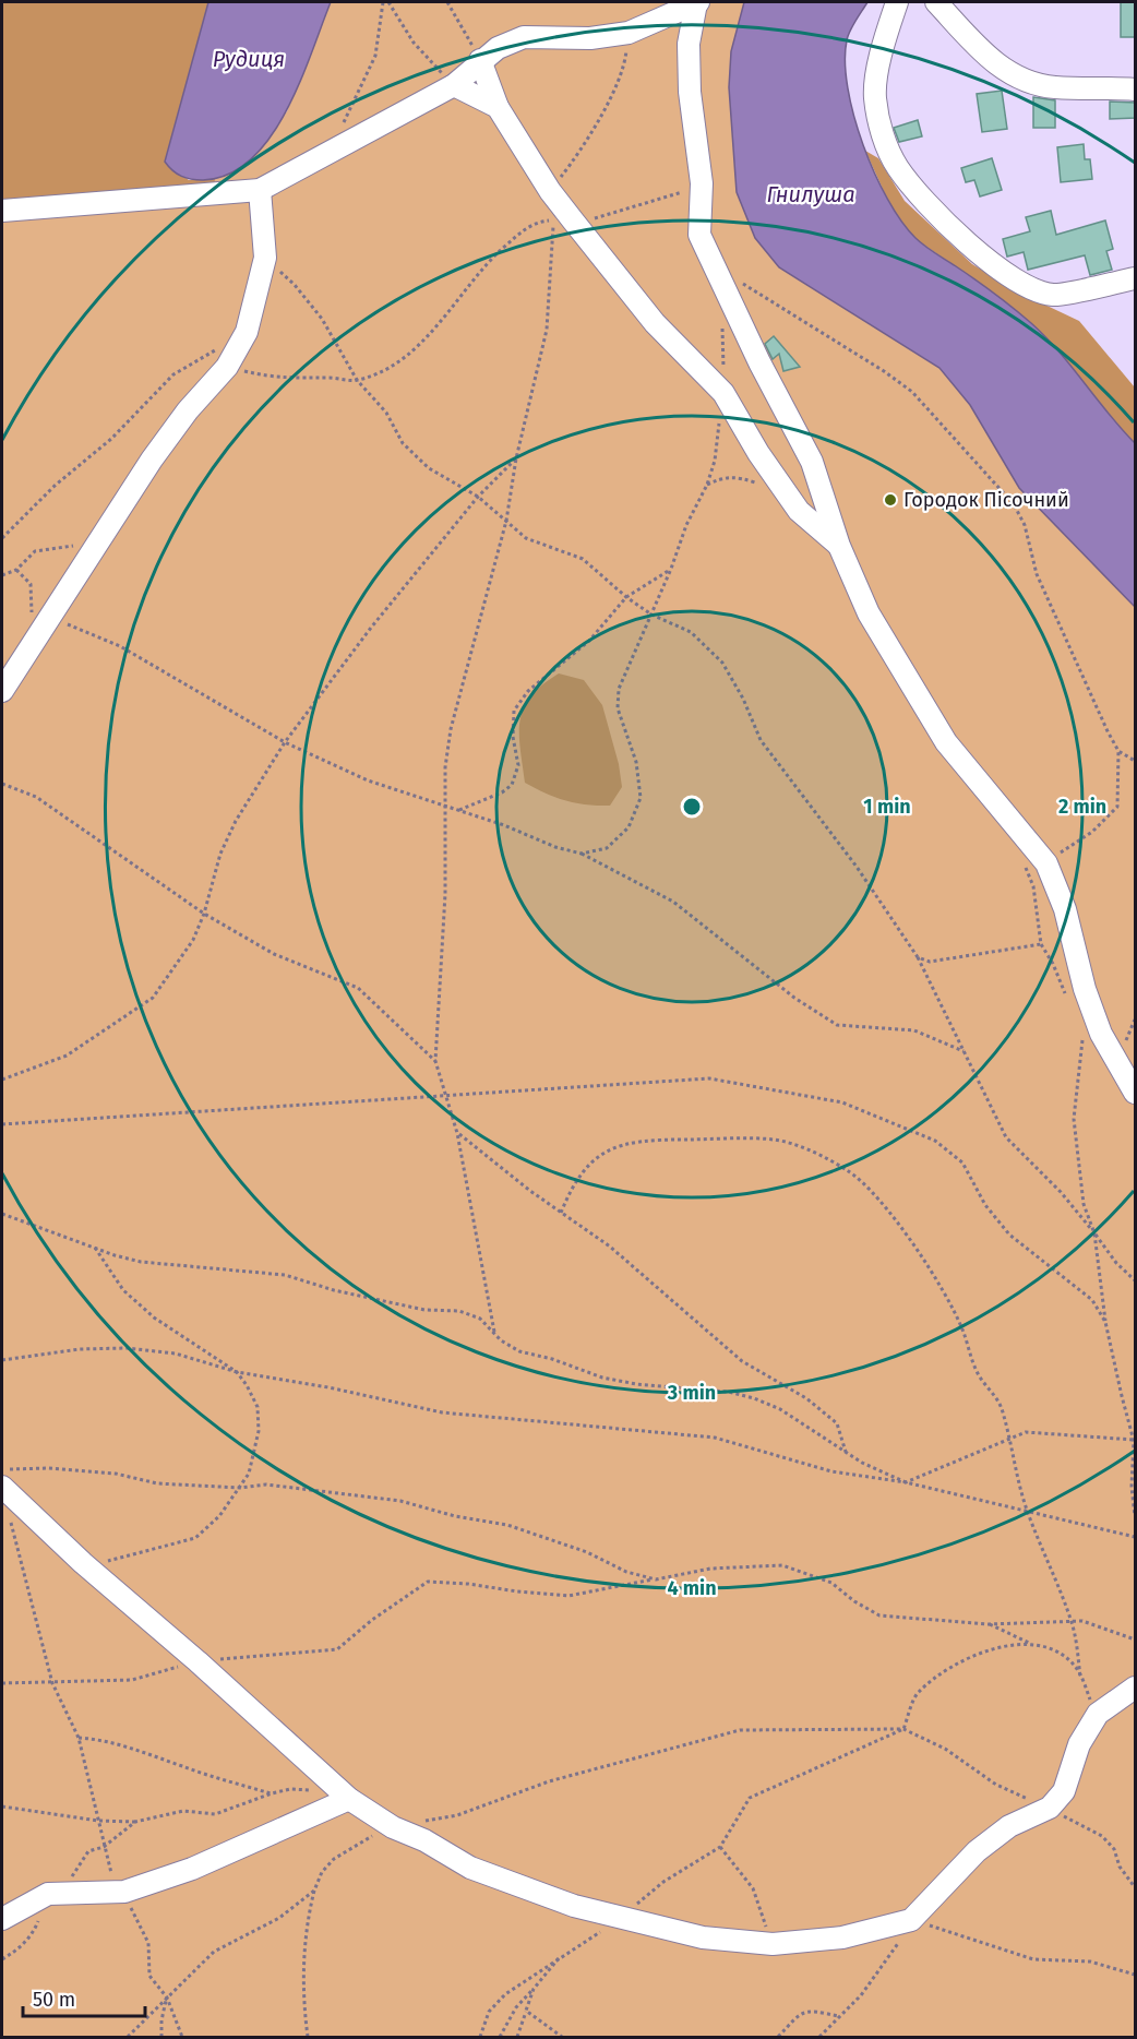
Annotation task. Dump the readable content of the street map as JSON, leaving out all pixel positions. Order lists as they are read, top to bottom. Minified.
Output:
{"water":["Рудиця","Гнилуша"],"places":["Городок Пісочний"],"scale_bar":"50 m","rings":["1 min","2 min","3 min","4 min"]}
